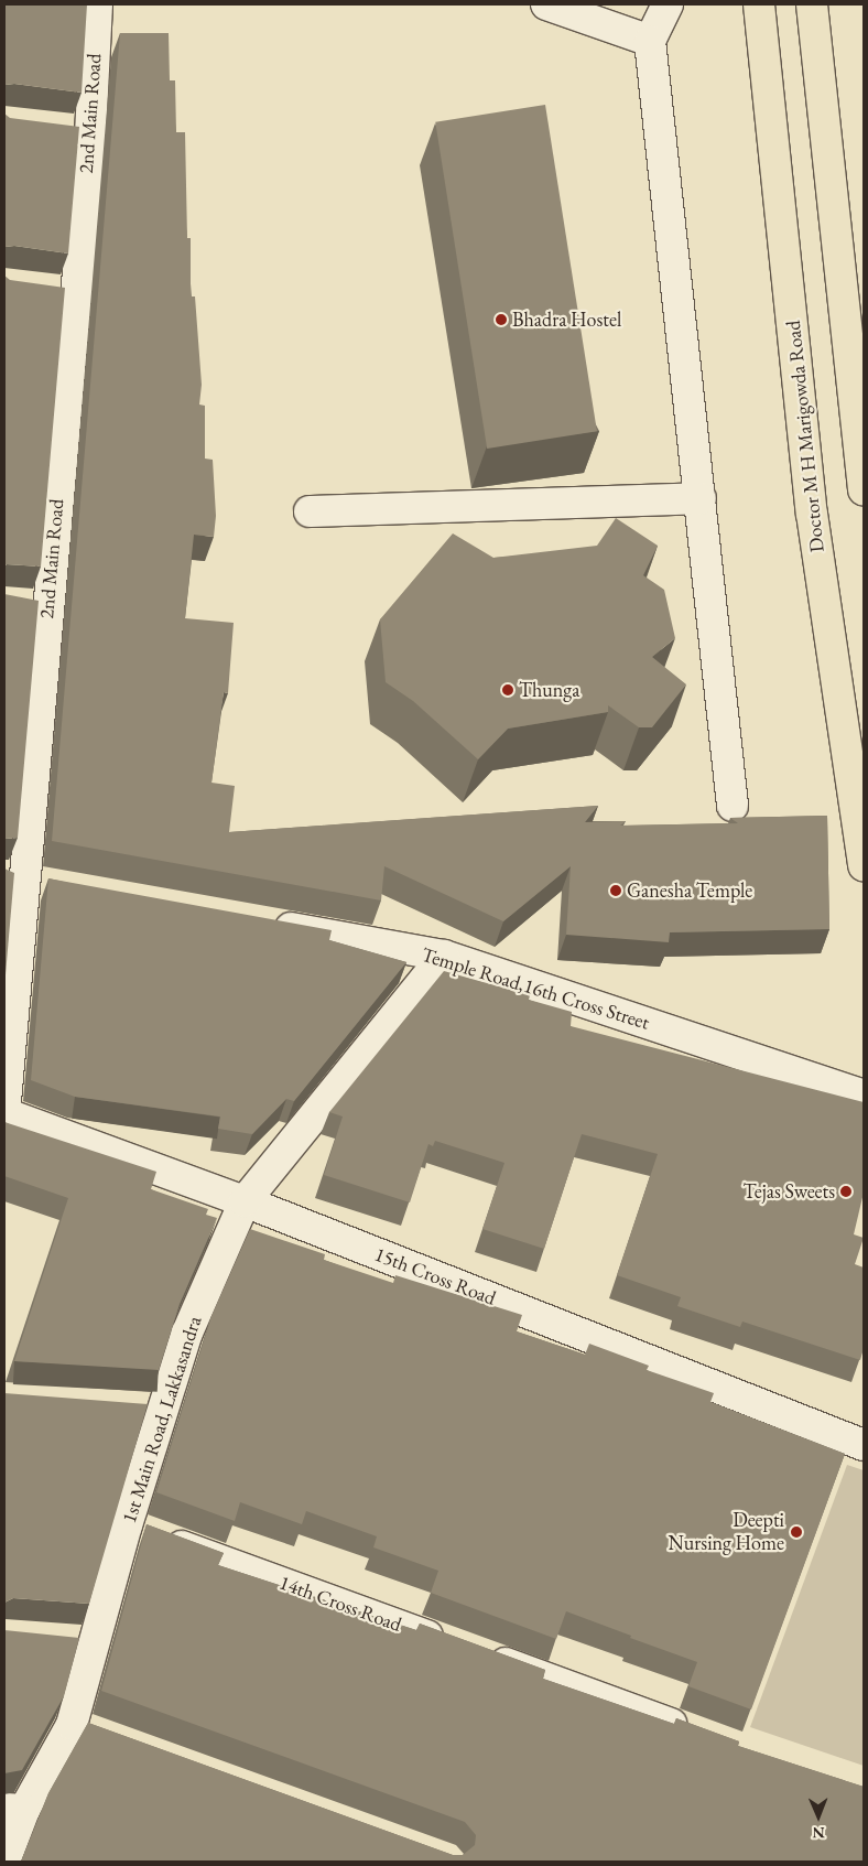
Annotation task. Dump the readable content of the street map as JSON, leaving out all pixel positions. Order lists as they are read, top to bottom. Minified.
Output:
{"streets":{"main road":["Doctor M H Marigowda Road"],"street":["2nd Main Road","Temple Road,16th Cross Street","15th Cross Road","1st Main Road, Lakkasandra","14th Cross Road"]},"crossings":[["2nd Main Road","15th Cross Road"],["Temple Road,16th Cross Street","1st Main Road, Lakkasandra"],["15th Cross Road","1st Main Road, Lakkasandra"],["1st Main Road, Lakkasandra","14th Cross Road"]],"places":["Bhadra Hostel","Thunga","Ganesha Temple","Tejas Sweets","Deepti Nursing Home"],"north":"bottom"}
